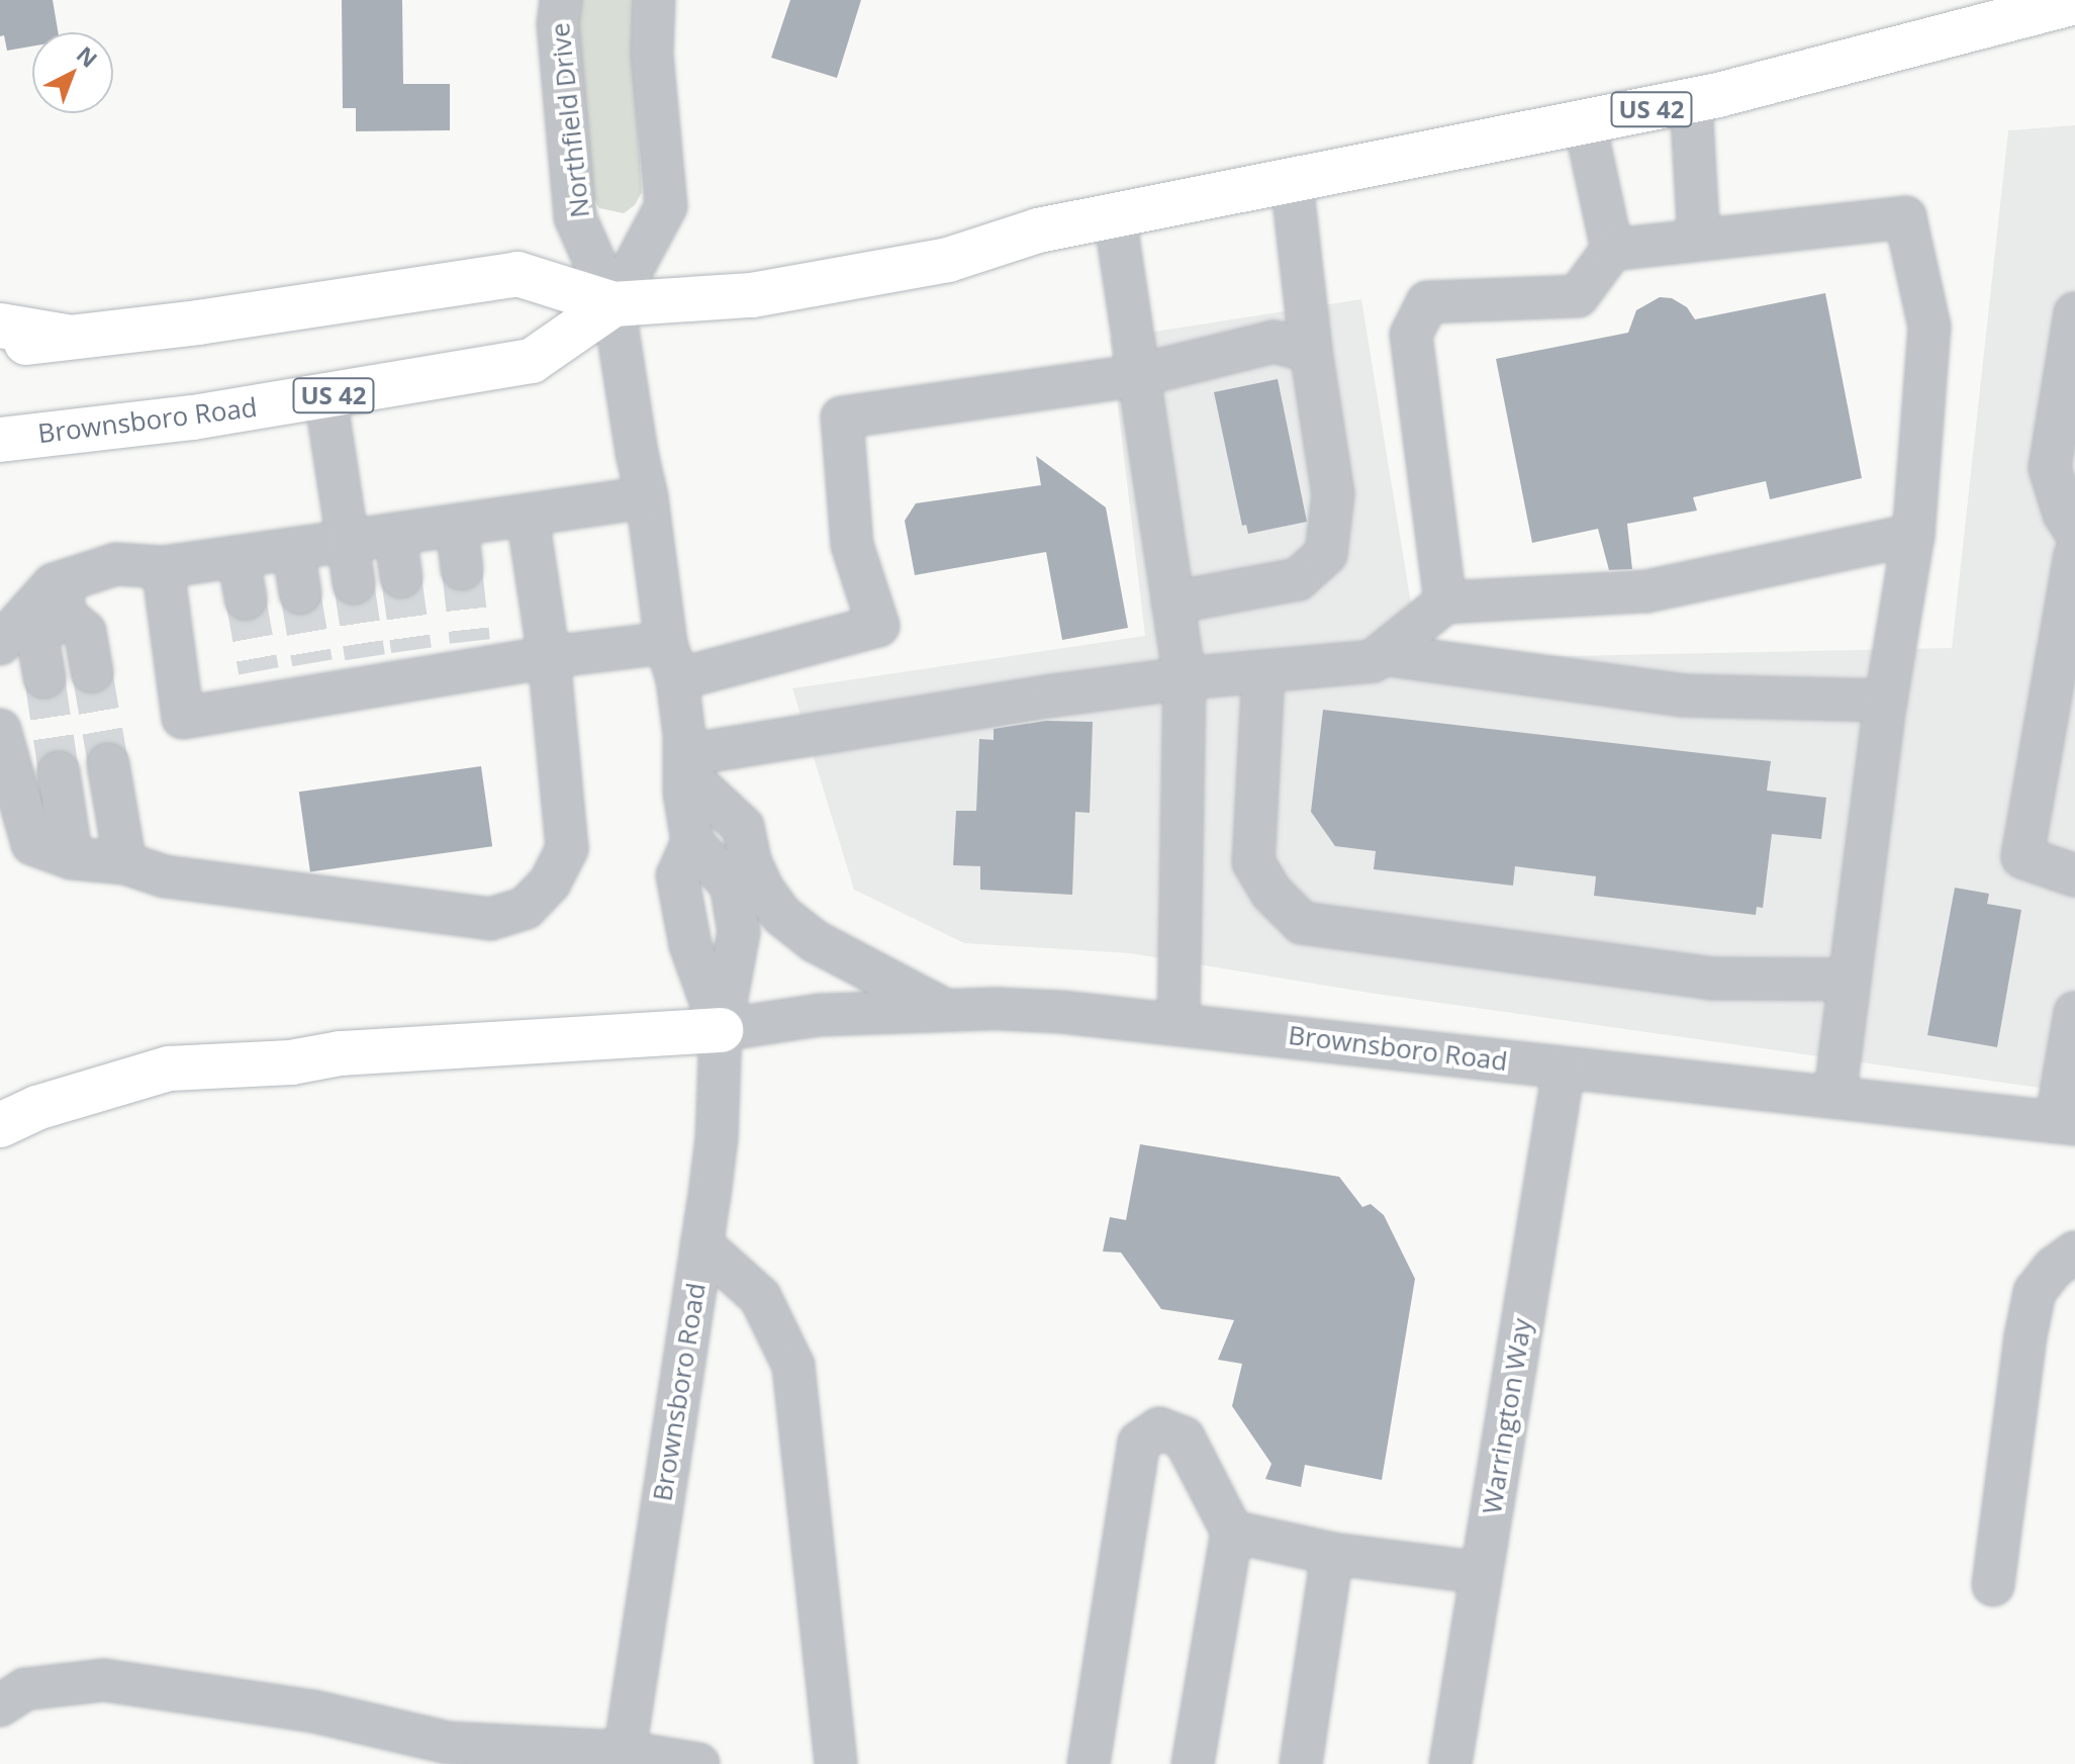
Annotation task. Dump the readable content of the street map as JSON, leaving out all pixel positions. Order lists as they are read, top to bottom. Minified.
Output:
{"streets":{"main road":["US 42","Brownsboro Road"],"street":["Northfield Drive","Warrington Way"]},"crossings":[["US 42","Northfield Drive"],["US 42","Brownsboro Road"],["Northfield Drive","Brownsboro Road"],["Brownsboro Road","Warrington Way"]],"north":"top right"}
